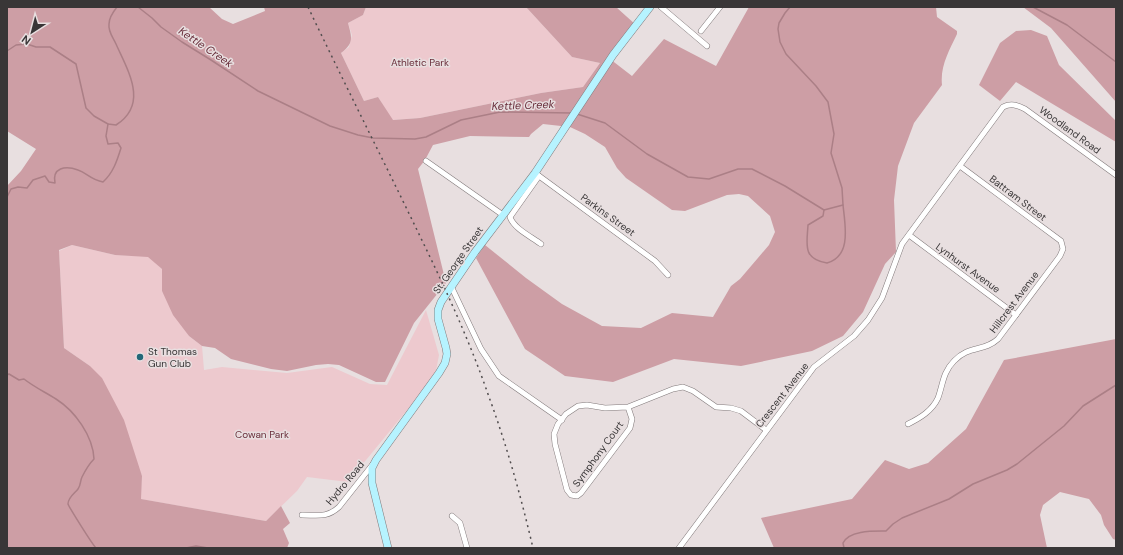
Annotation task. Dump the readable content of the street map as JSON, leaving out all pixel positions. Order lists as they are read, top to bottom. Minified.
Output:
{"streets":{"street":["Woodland Road","Battram Street","Parkins Street","St. George Street","Lynhurst Avenue","Hillcrest Avenue","Crescent Avenue","Symphony Court","Hydro Road"]},"crossings":[["Woodland Road","Crescent Avenue"],["Battram Street","Hillcrest Avenue"],["Battram Street","Crescent Avenue"],["Parkins Street","St. George Street"],["St. George Street","Hydro Road"],["Lynhurst Avenue","Hillcrest Avenue"],["Lynhurst Avenue","Crescent Avenue"],["Crescent Avenue","Symphony Court"]],"water":["Kettle Creek"],"parks":["Athletic Park","Cowan Park"],"places":["St Thomas Gun Club"],"north":"bottom left"}
